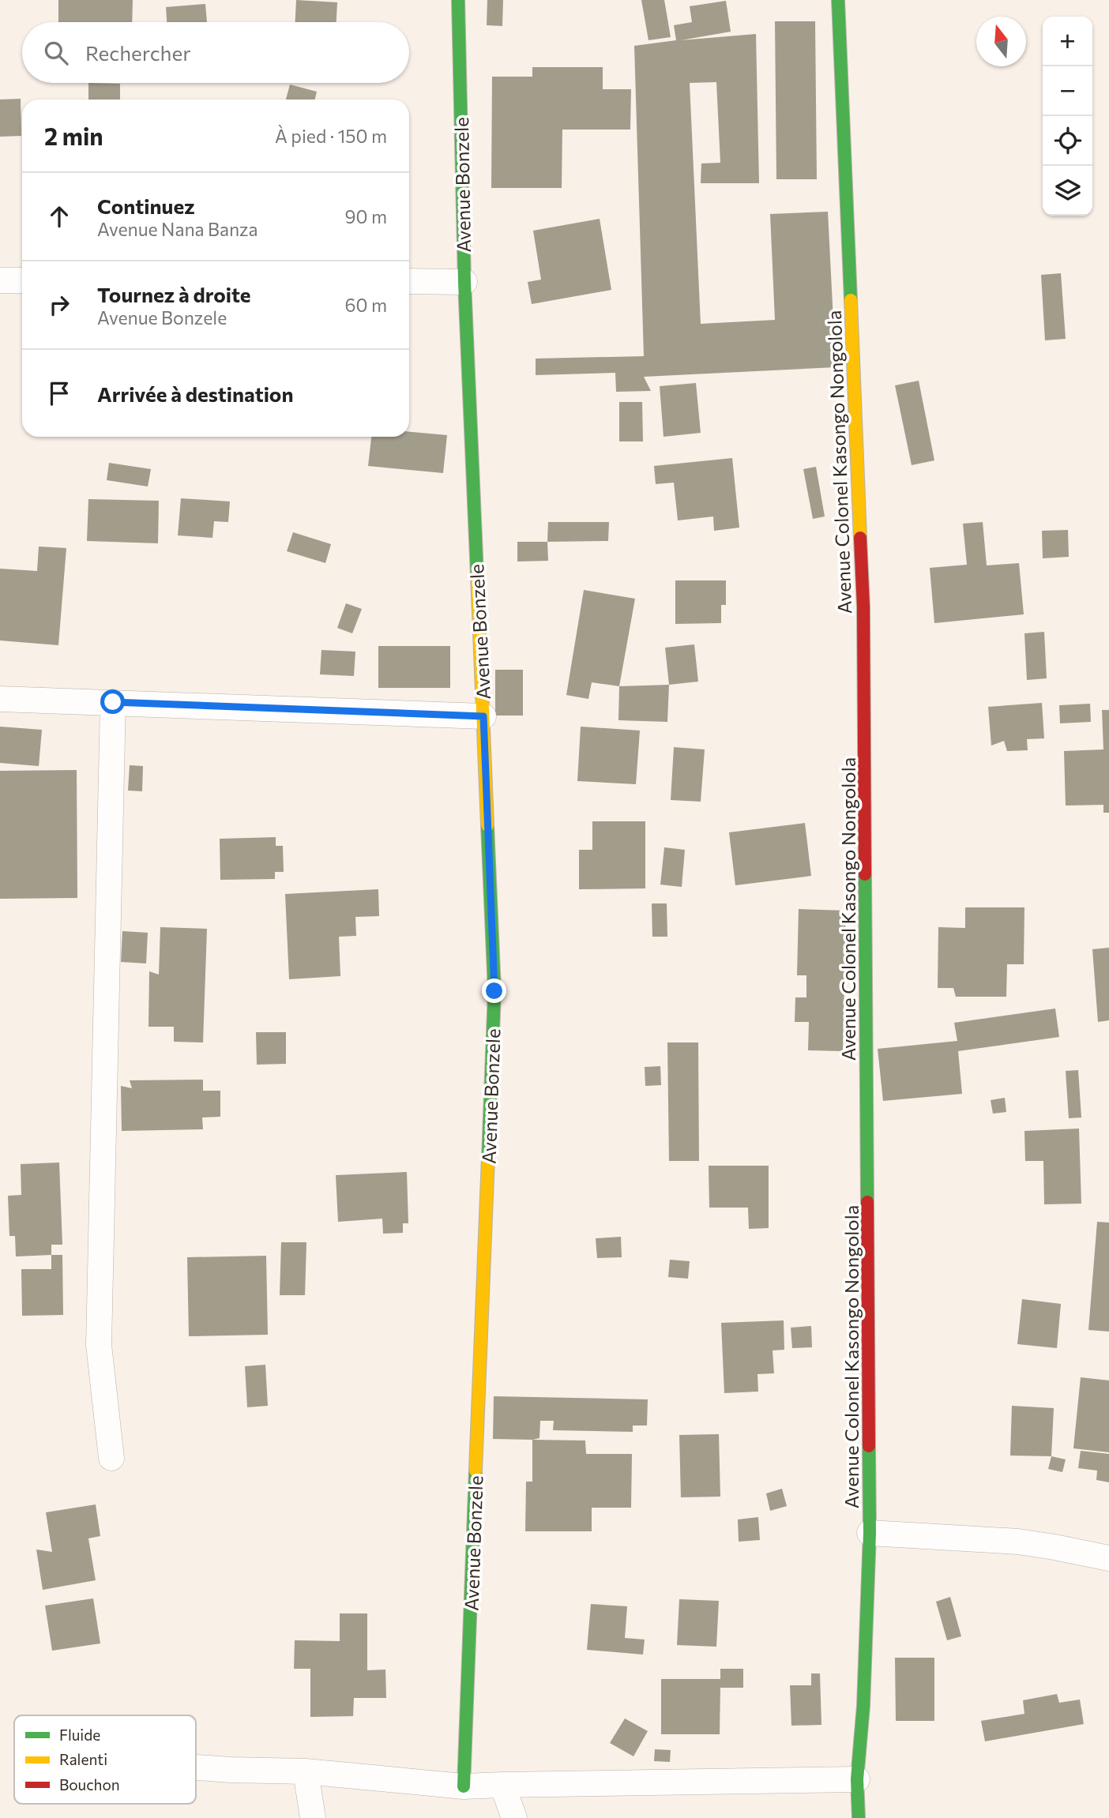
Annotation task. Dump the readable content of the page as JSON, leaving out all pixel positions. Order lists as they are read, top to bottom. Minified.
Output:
{"streets":{"street":["Avenue Bonzele","Avenue Colonel Kasongo Nongolola"]},"legend":["Fluide","Ralenti","Bouchon"],"north":"top","page":{"map_buttons":["+","−"],"search":"Rechercher","heading":["2 min","À pied · 150 m"],"list":[["Continuez","Avenue Nana Banza","90 m"],["Tournez à droite","Avenue Bonzele","60 m"],"Arrivée à destination"]}}
